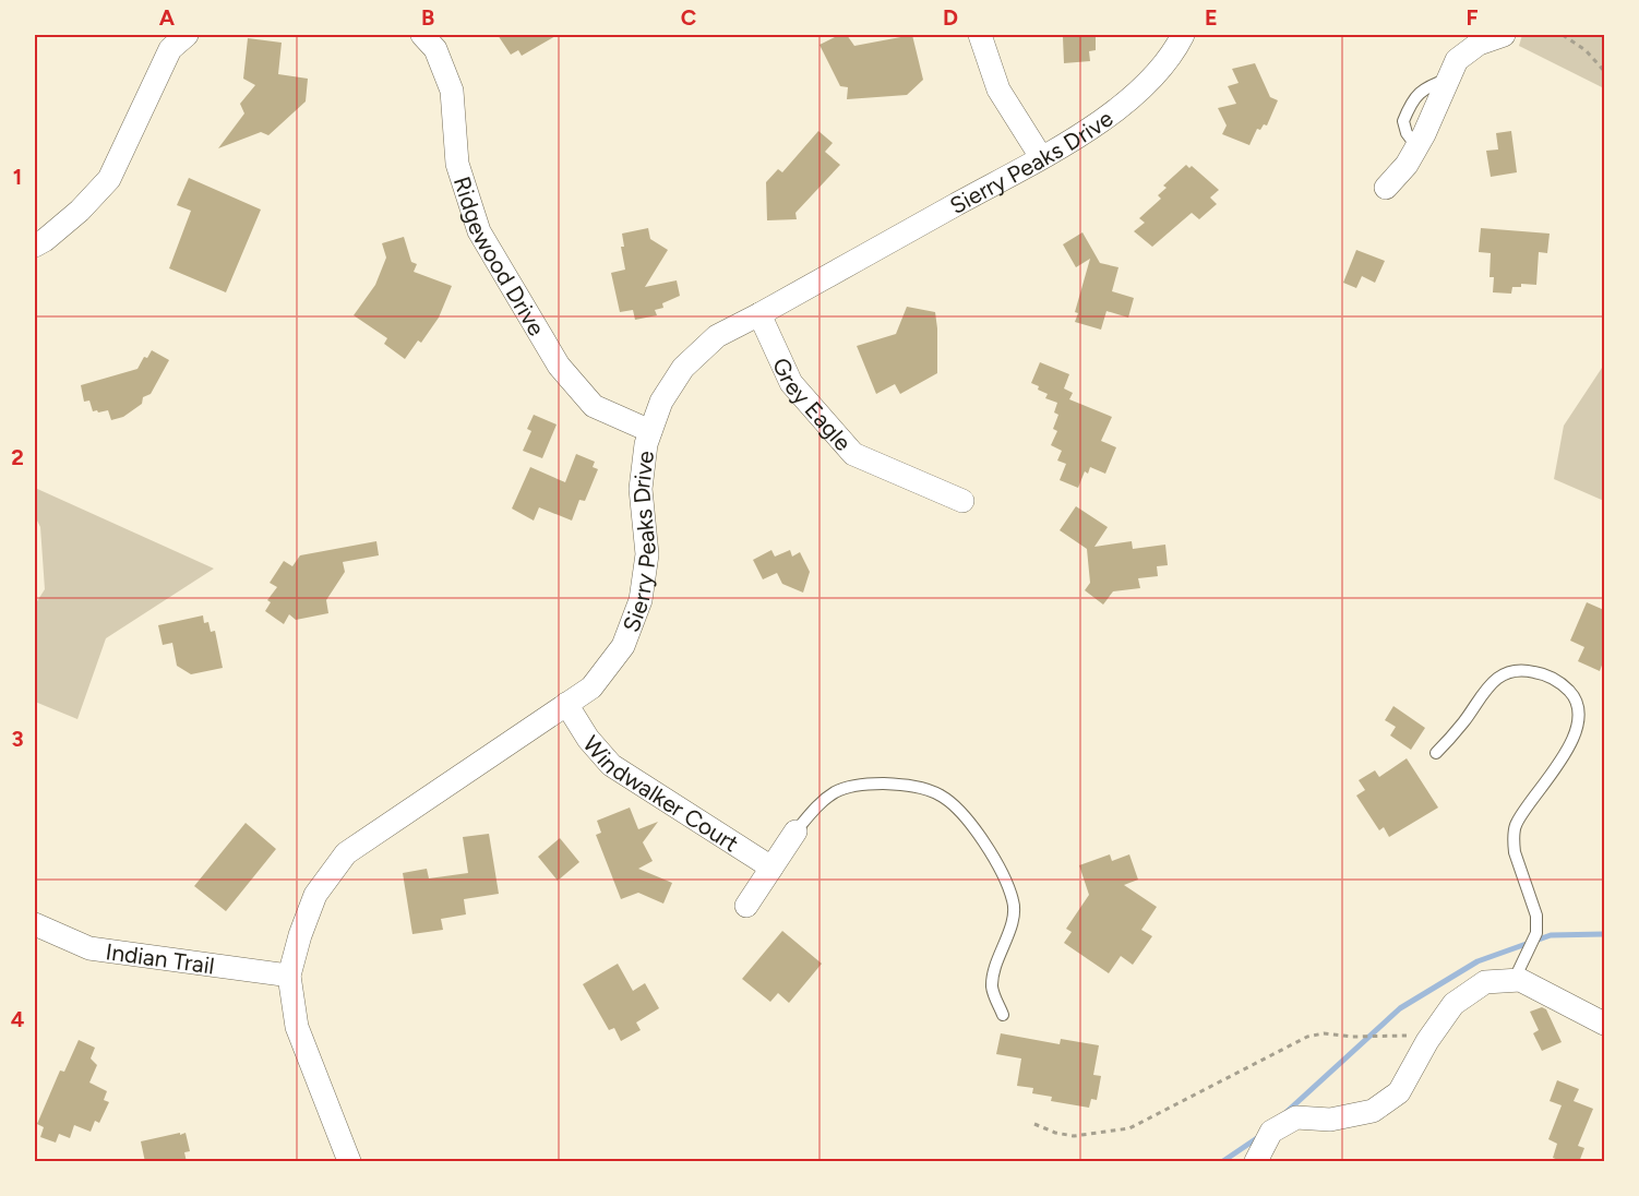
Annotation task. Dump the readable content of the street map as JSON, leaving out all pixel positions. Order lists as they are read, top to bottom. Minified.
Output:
{"streets":{"street":["Sierry Peaks Drive","Ridgewood Drive","Grey Eagle","Windwalker Court","Indian Trail"]},"crossings":[["Sierry Peaks Drive","Ridgewood Drive"],["Sierry Peaks Drive","Grey Eagle"],["Sierry Peaks Drive","Windwalker Court"],["Sierry Peaks Drive","Indian Trail"]],"grid":{"columns":["A","B","C","D","E","F"],"rows":["1","2","3","4"]}}
